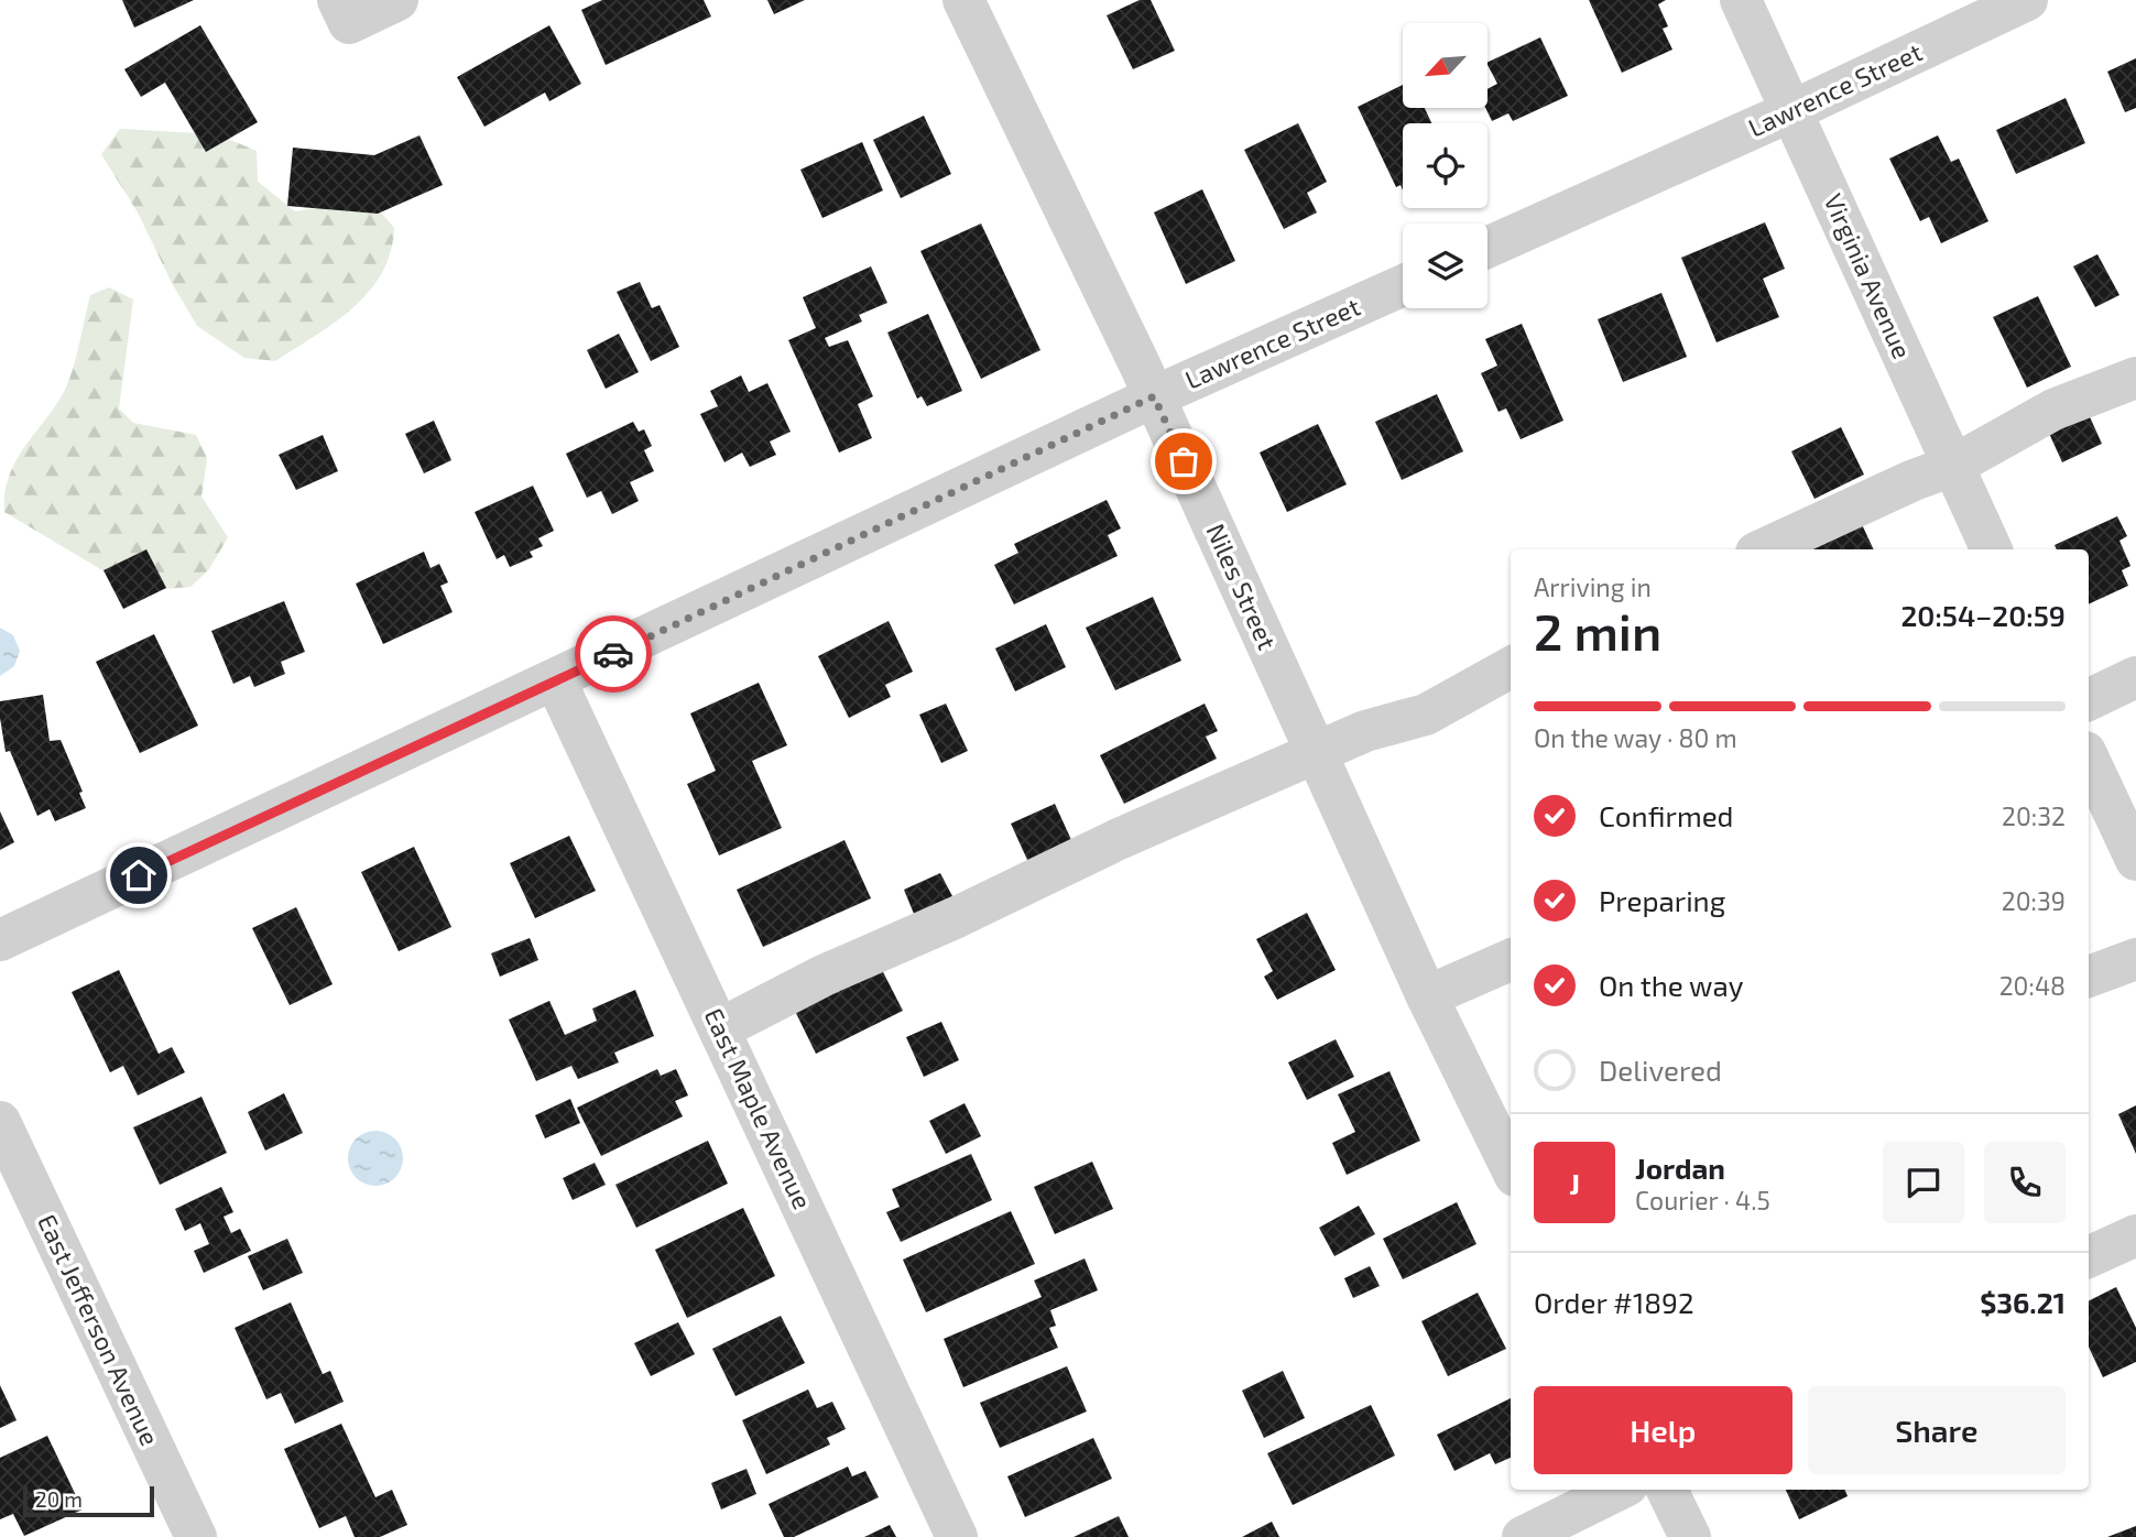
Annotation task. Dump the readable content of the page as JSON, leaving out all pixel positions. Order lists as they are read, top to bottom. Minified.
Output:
{"streets":{"street":["Lawrence Street","Virginia Avenue","Niles Street","East Maple Avenue","East Jefferson Avenue"]},"crossings":[["Lawrence Street","Virginia Avenue"],["Lawrence Street","Niles Street"],["Lawrence Street","East Maple Avenue"]],"scale_bar":"20 m","north":"bottom left","page":{"heading":["2 min","Arriving in","20:54–20:59"],"panel":["Jordan","Courier · 4.5","Order #1892","$36.21"],"bar":"On the way · 80 m","list":[["Confirmed","20:32"],["Preparing","20:39"],["On the way","20:48"],"Delivered"],"round":"J","buttons":["Help","Share"],"scale":"20 m"}}
